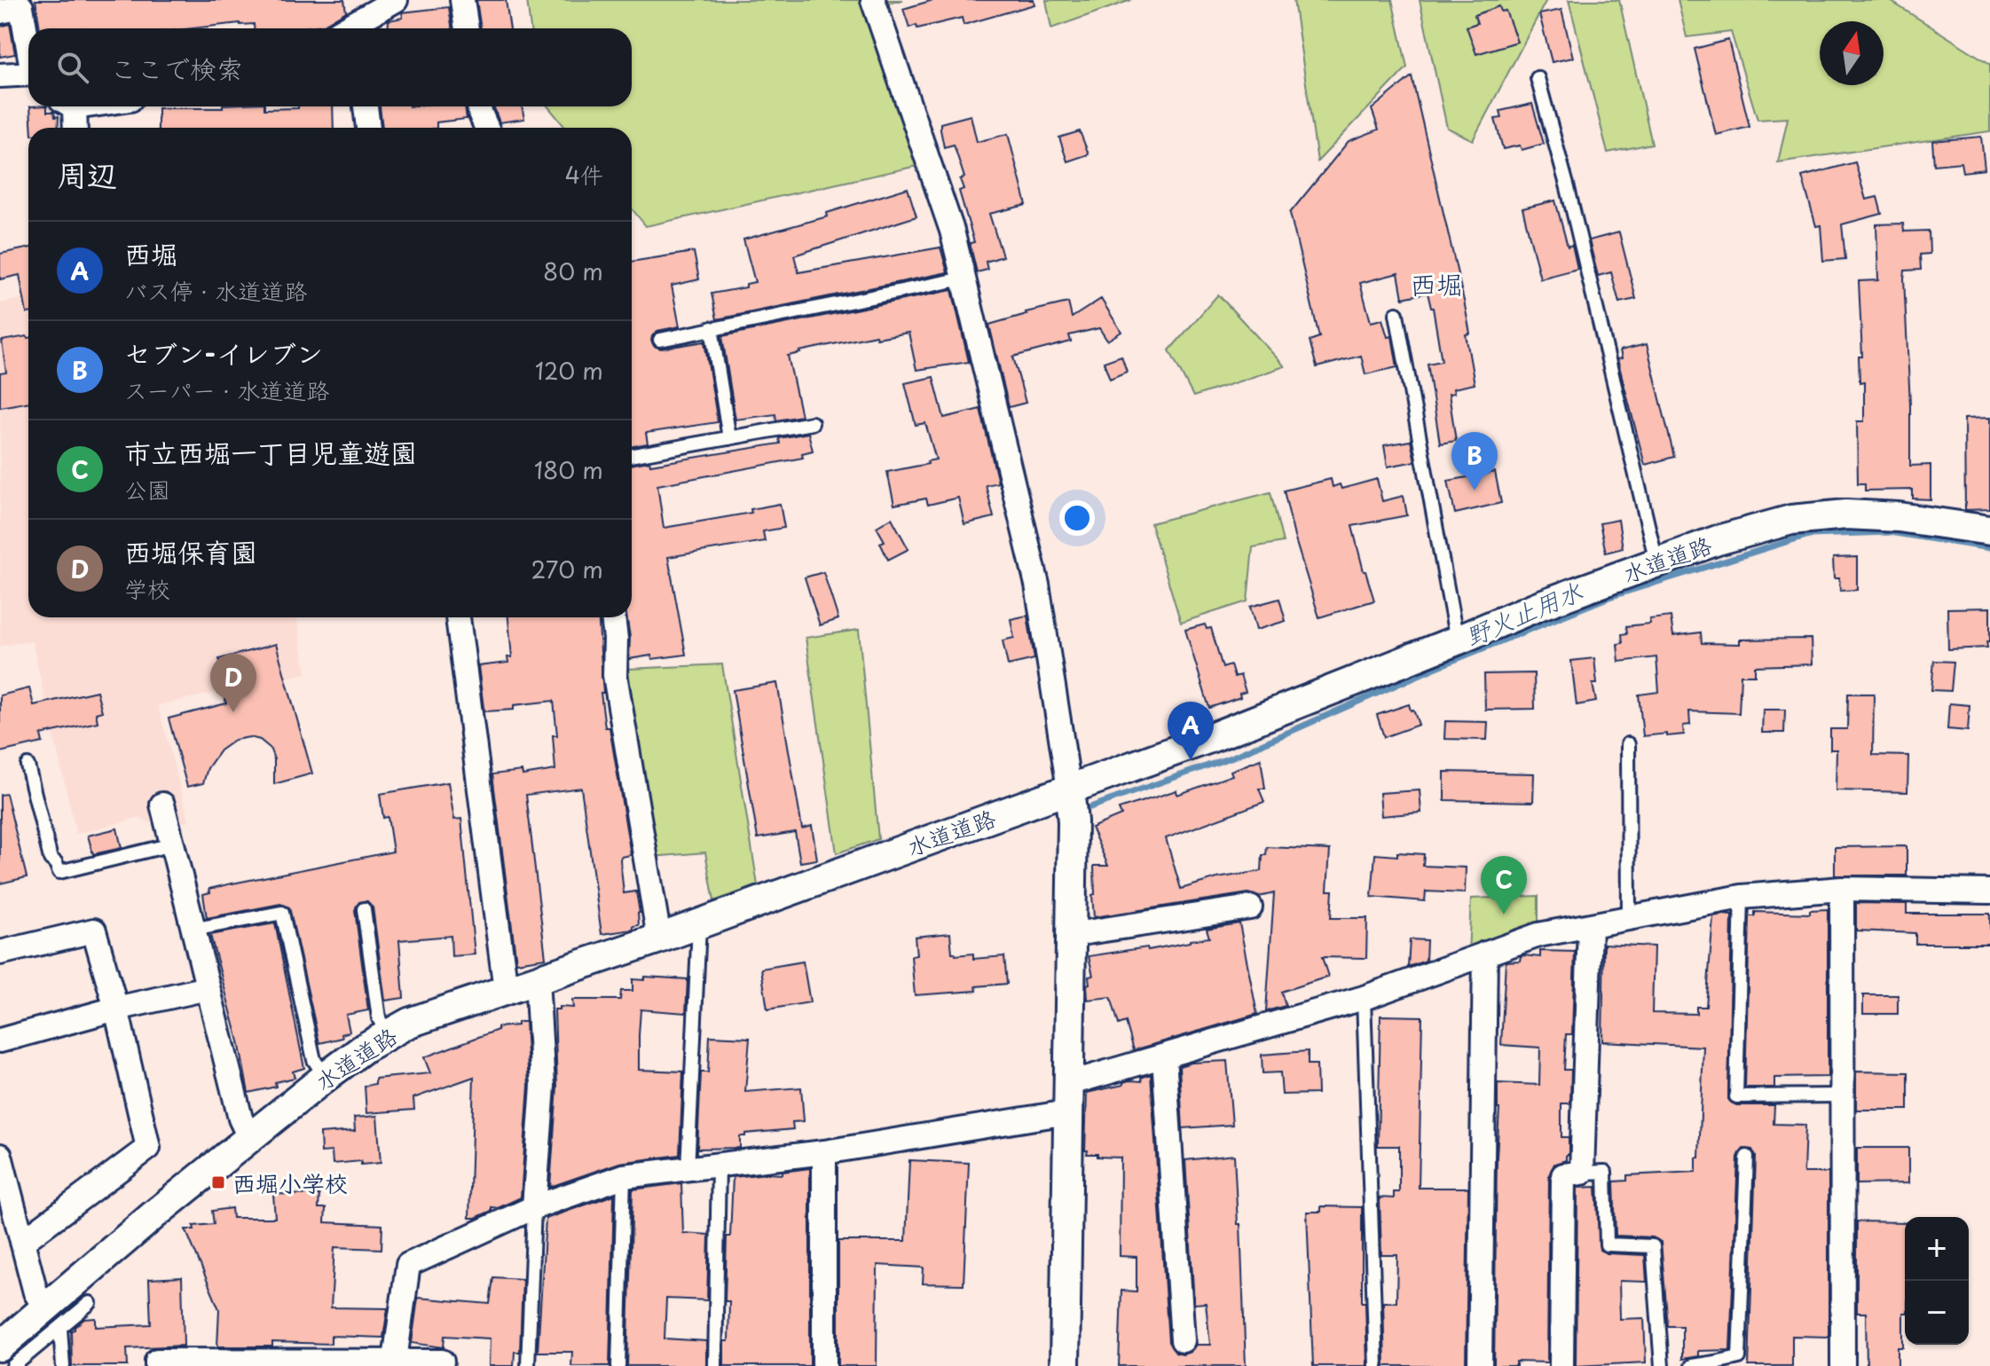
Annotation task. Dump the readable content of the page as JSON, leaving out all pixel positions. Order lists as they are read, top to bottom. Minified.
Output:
{"streets":{"street":["水道道路"]},"districts":["西堀"],"water":["野火止用水"],"places":{"transit":["西堀小学校"]},"north":"top","page":{"search":"ここで検索","heading":["周辺","4件"],"list":[{"mark":"A","name":"西堀","note":"バス停 · 水道道路","value":"80 m"},{"mark":"B","name":"セブン-イレブン","note":"スーパー · 水道道路","value":"120 m"},{"mark":"C","name":"市立西堀一丁目児童遊園","note":"公園","value":"180 m"},{"mark":"D","name":"西堀保育園","note":"学校","value":"270 m"}],"pins":["B","D","A","C"],"map_buttons":["+","−"]}}
